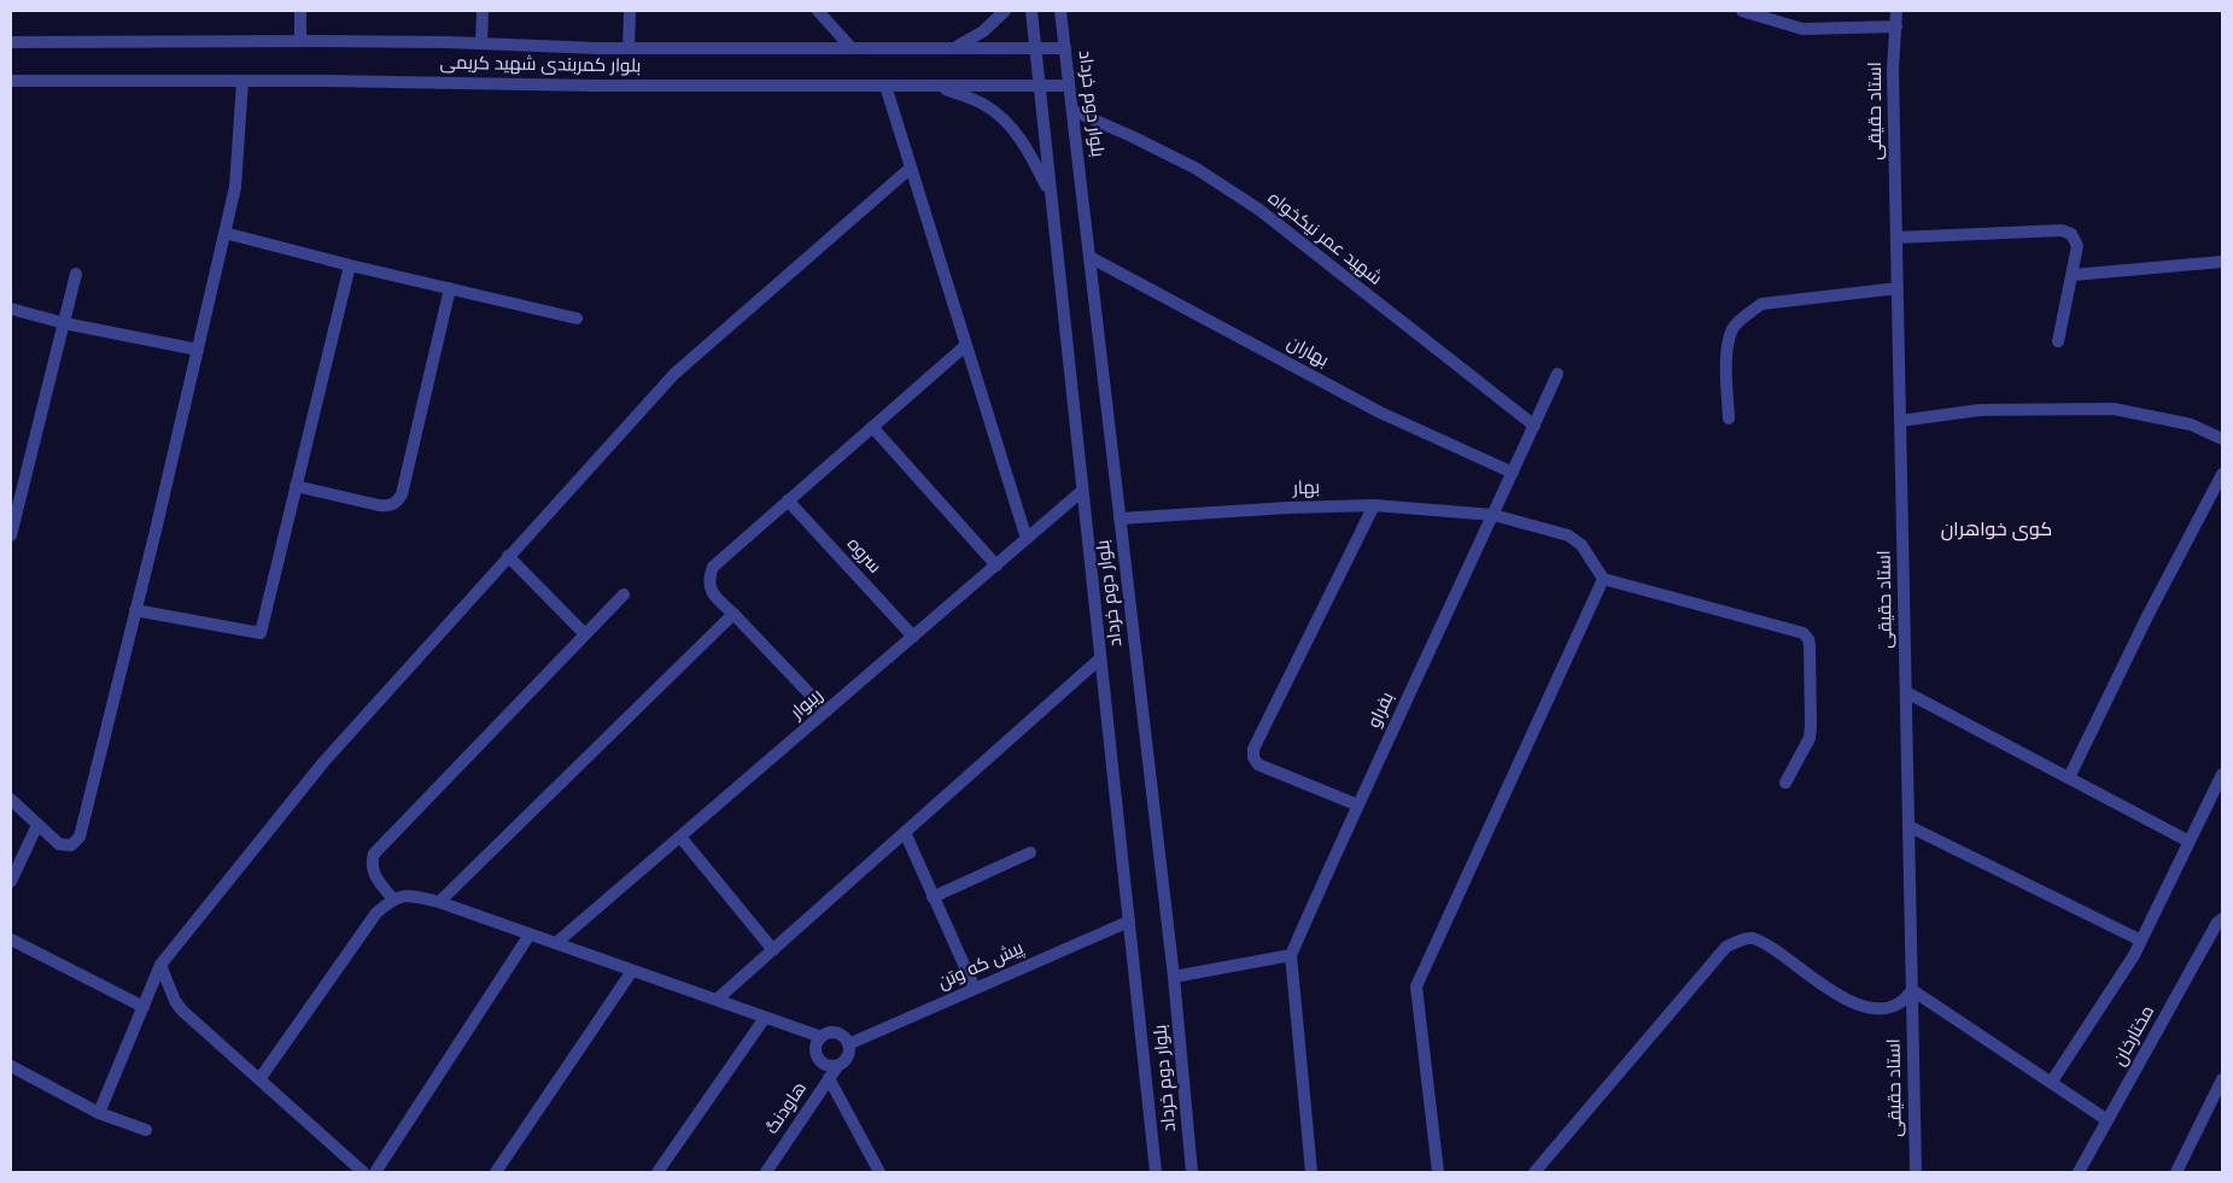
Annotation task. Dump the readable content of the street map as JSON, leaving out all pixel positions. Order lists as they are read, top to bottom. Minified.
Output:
{"streets":{"street":["بلوار کمربندی شهید کریمی","بلوار دوم خرداد","استاد حقیقی","شهید عمر نیکخواه","بهاران","بهار","سروه","ریبوار","بفراو","پیش که وتن","مختارخان","هاودنگ"]},"crossings":[["بلوار کمربندی شهید کریمی","بلوار دوم خرداد"],["بلوار دوم خرداد","شهید عمر نیکخواه"],["بلوار دوم خرداد","بهاران"],["بلوار دوم خرداد","بهار"],["بلوار دوم خرداد","ریبوار"],["بلوار دوم خرداد","پیش که وتن"],["شهید عمر نیکخواه","بفراو"],["بهاران","بفراو"],["بهار","بفراو"],["سروه","ریبوار"],["پیش که وتن","هاودنگ"]],"districts":["کوی خواهران"]}
